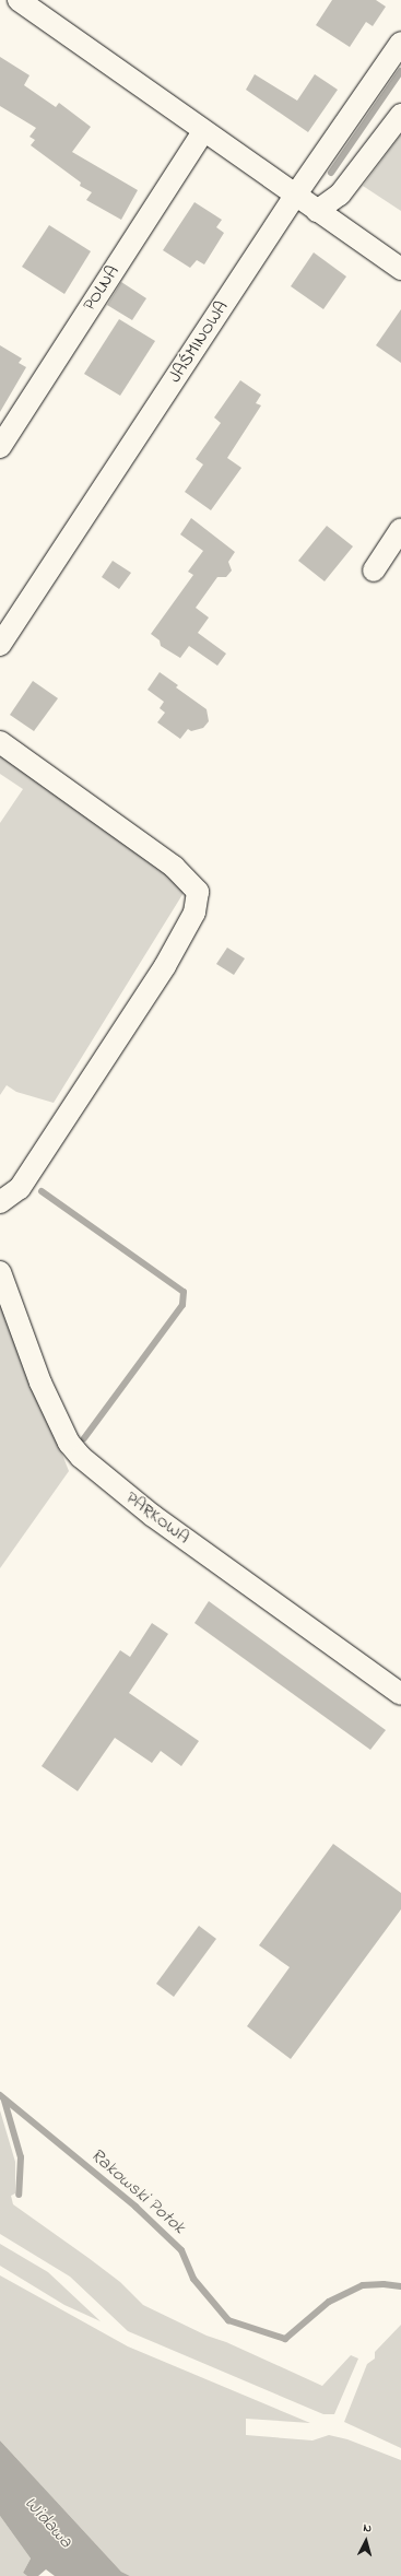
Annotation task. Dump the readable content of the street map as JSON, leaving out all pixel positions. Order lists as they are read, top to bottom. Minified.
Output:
{"streets":{"street":["POLNA","JAŚMINOWA","PARKOWA"]},"water":["Rakowski Potok","Widawa"],"north":"top"}
